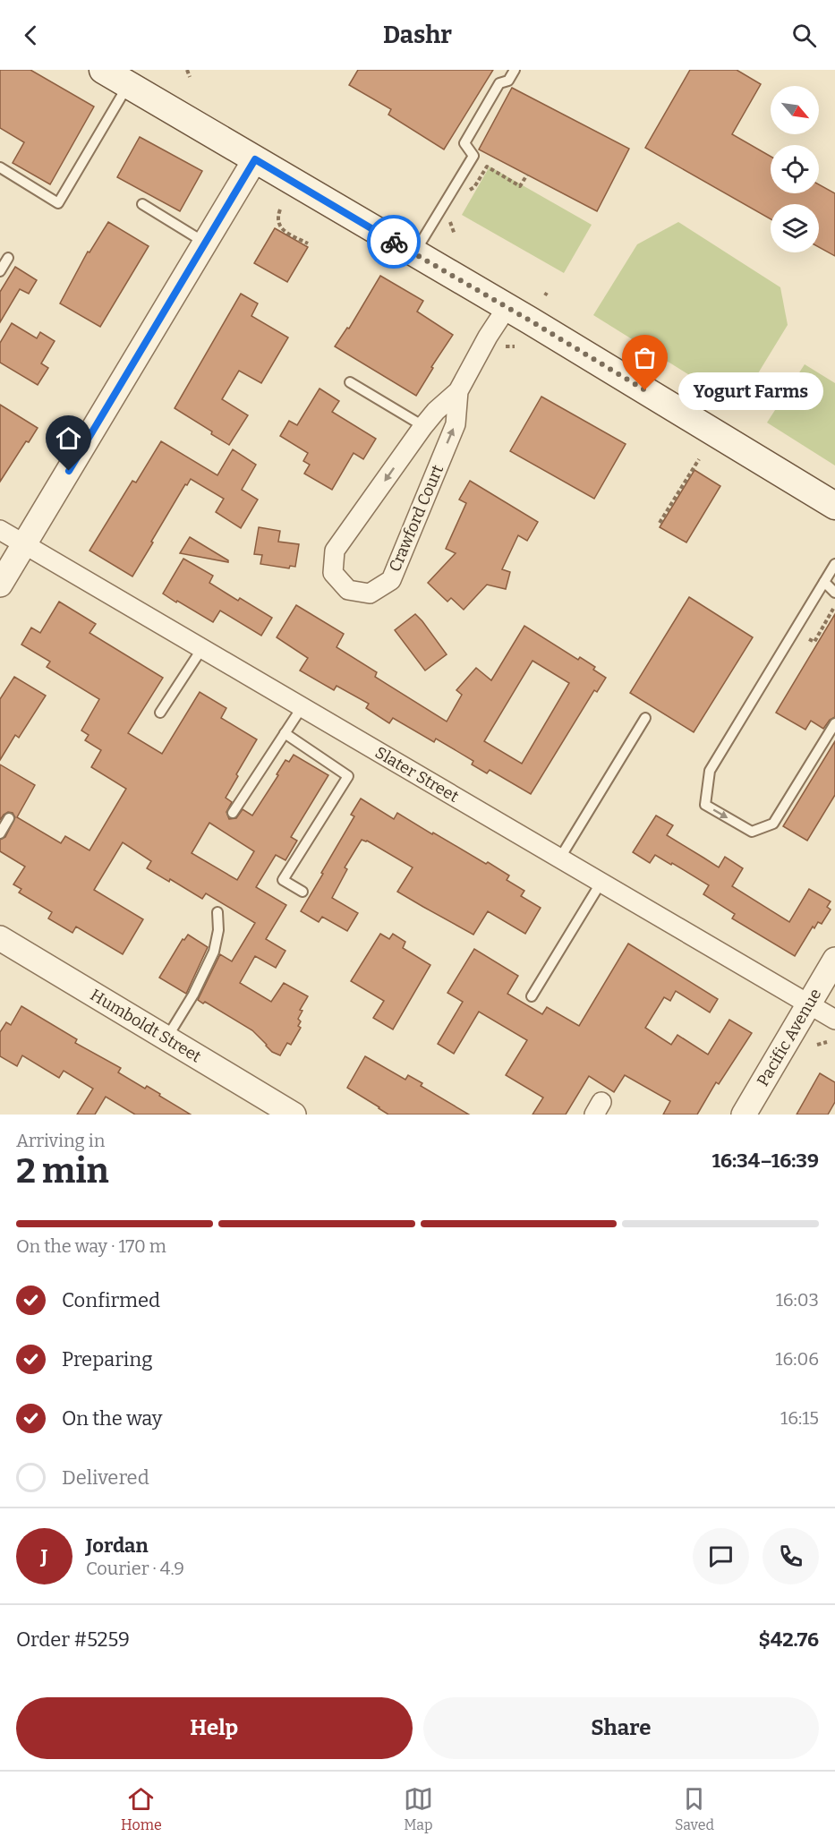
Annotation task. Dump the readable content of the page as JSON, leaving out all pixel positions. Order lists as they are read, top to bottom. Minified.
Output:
{"streets":{"street":["Crawford Court","Slater Street","Humboldt Street","Pacific Avenue"]},"crossings":[["Slater Street","Pacific Avenue"]],"places":["Yogurt Farms"],"north":"bottom right","page":{"header":"Dashr","bubble":"Yogurt Farms","heading":["2 min","Arriving in","16:34–16:39"],"panel":["Jordan","Courier · 4.9","Order #5259","$42.76"],"bar":"On the way · 170 m","list":[["Confirmed","16:03"],["Preparing","16:06"],["On the way","16:15"],"Delivered"],"round":"J","buttons":["Help","Share"],"tabs":["Home","Map","Saved"]}}
